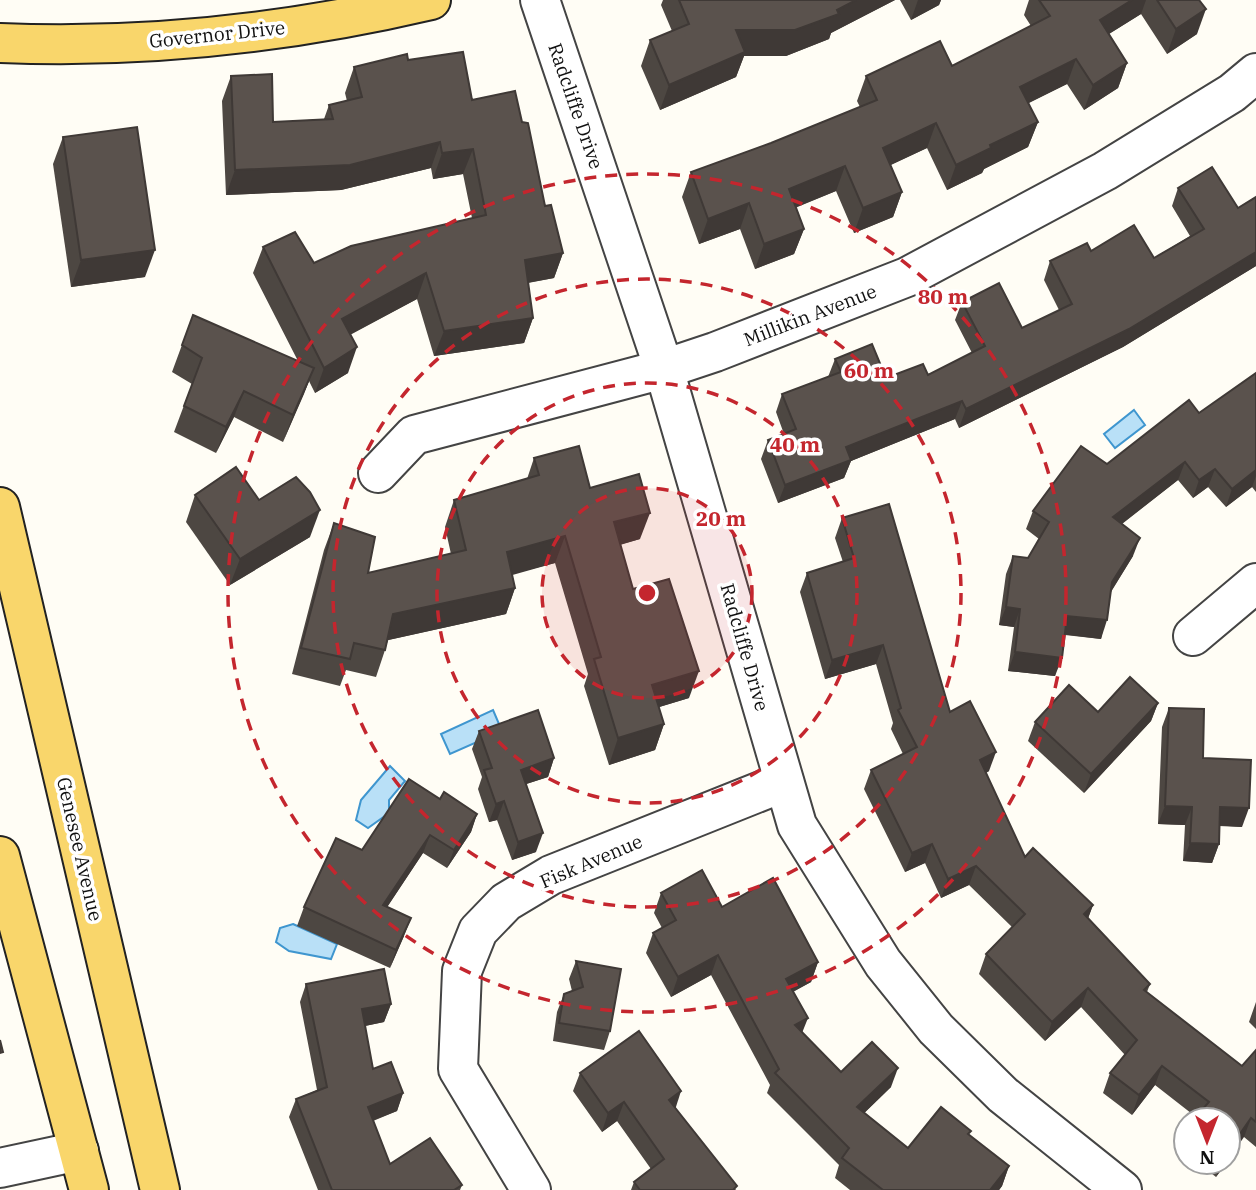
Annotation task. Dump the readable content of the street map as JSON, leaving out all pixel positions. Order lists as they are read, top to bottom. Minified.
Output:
{"streets":{"main road":["Governor Drive","Genesee Avenue"],"street":["Radcliffe Drive","Millikin Avenue","Fisk Avenue"]},"crossings":[["Radcliffe Drive","Millikin Avenue"],["Radcliffe Drive","Fisk Avenue"]],"north":"bottom","rings":["80 m","60 m","40 m","20 m"]}
